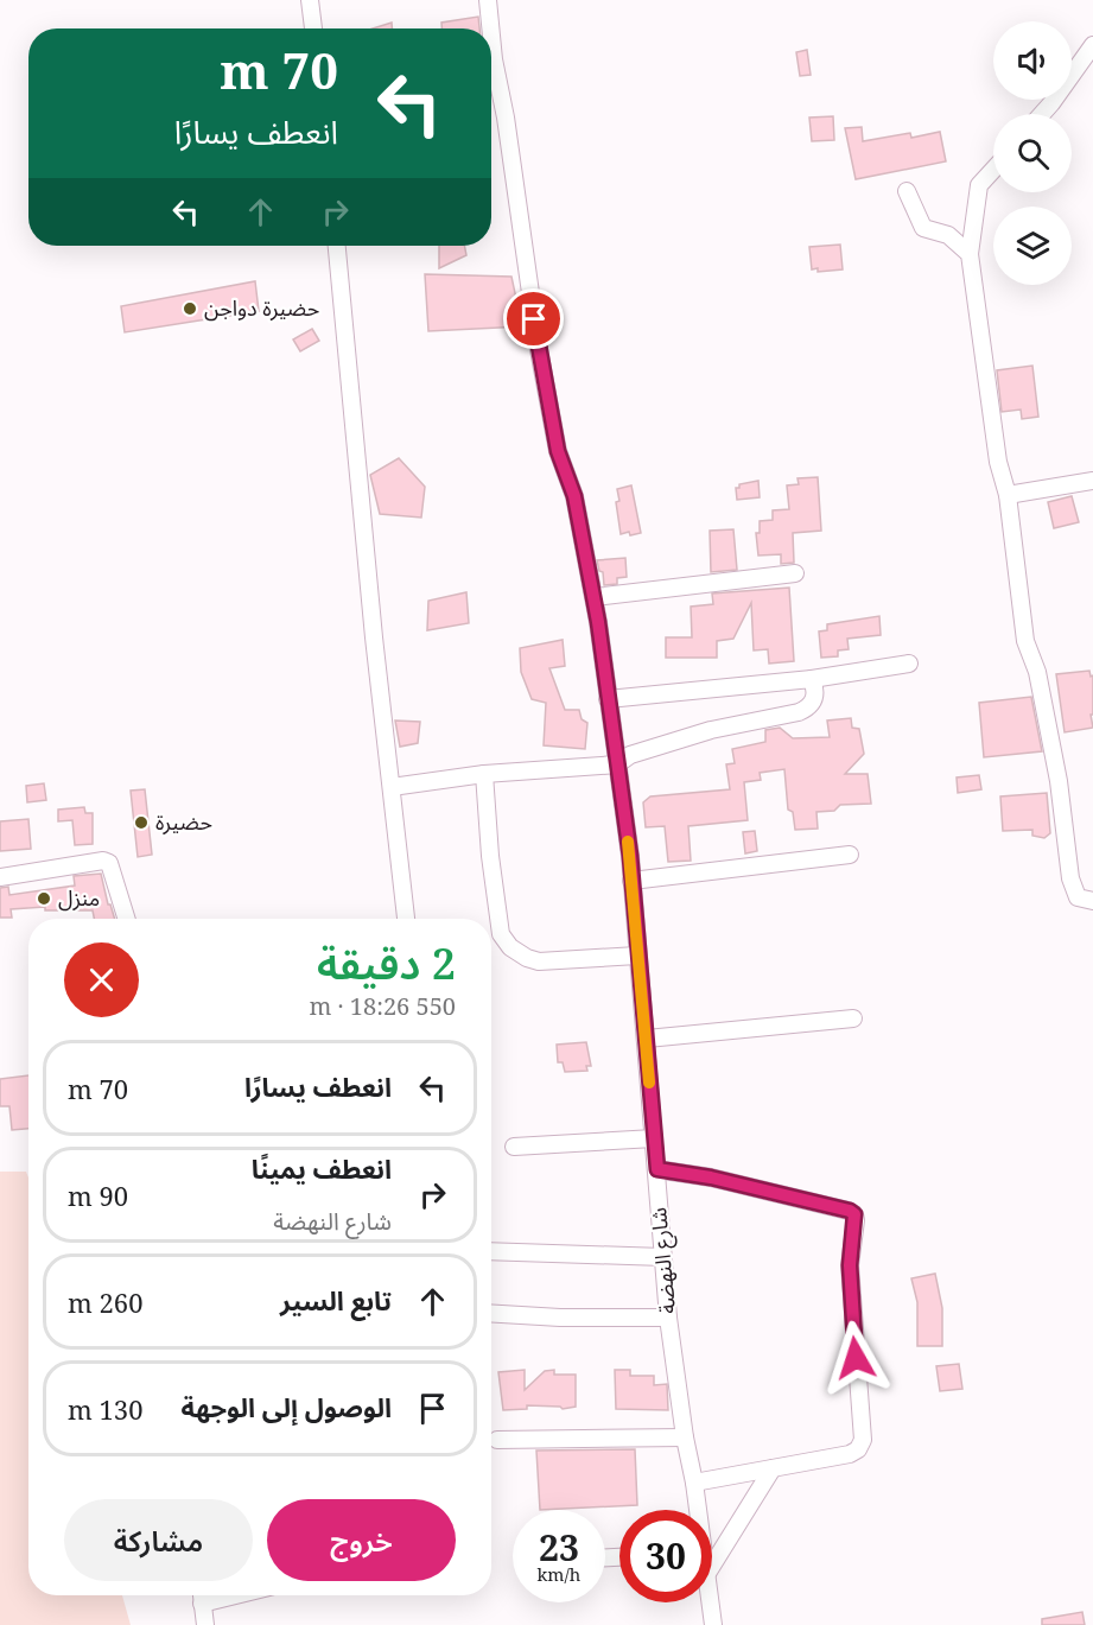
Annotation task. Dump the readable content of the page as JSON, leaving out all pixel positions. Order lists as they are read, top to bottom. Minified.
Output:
{"streets":{"street":["شارع النهضة"]},"places":["حضيرة دواجن","حضيرة","منزل"],"page":{"turn":["70 m","انعطف يسارًا"],"heading":["2 دقيقة","550 m · 18:26"],"list":[{"name":"انعطف يسارًا","value":"70 m"},{"name":"انعطف يمينًا","note":"شارع النهضة","value":"90 m"},{"name":"تابع السير","value":"260 m"},{"name":"الوصول إلى الوجهة","value":"130 m"}],"buttons":["خروج","مشاركة"],"speed":"23 km/h","limit":"30"}}
